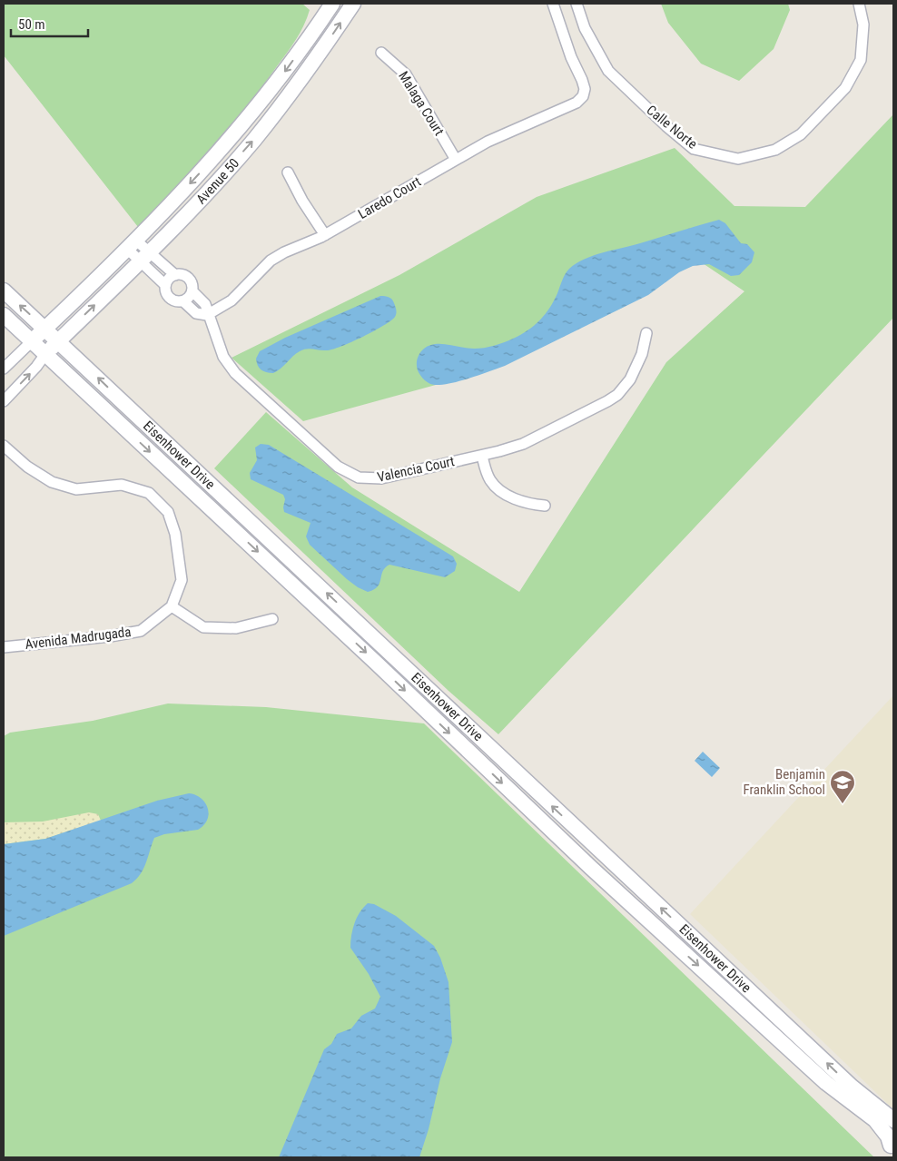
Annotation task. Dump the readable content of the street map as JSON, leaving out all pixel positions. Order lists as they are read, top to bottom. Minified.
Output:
{"streets":{"main road":["Avenue 50","Eisenhower Drive"],"street":["Malaga Court","Calle Norte","Laredo Court","Valencia Court","Avenida Madrugada"]},"crossings":[["Malaga Court","Laredo Court"],["Avenue 50","Eisenhower Drive"],["Avenue 50","Valencia Court"],["Laredo Court","Valencia Court"]],"places":{"school or university":["Benjamin Franklin School"]},"scale_bar":"50 m"}
